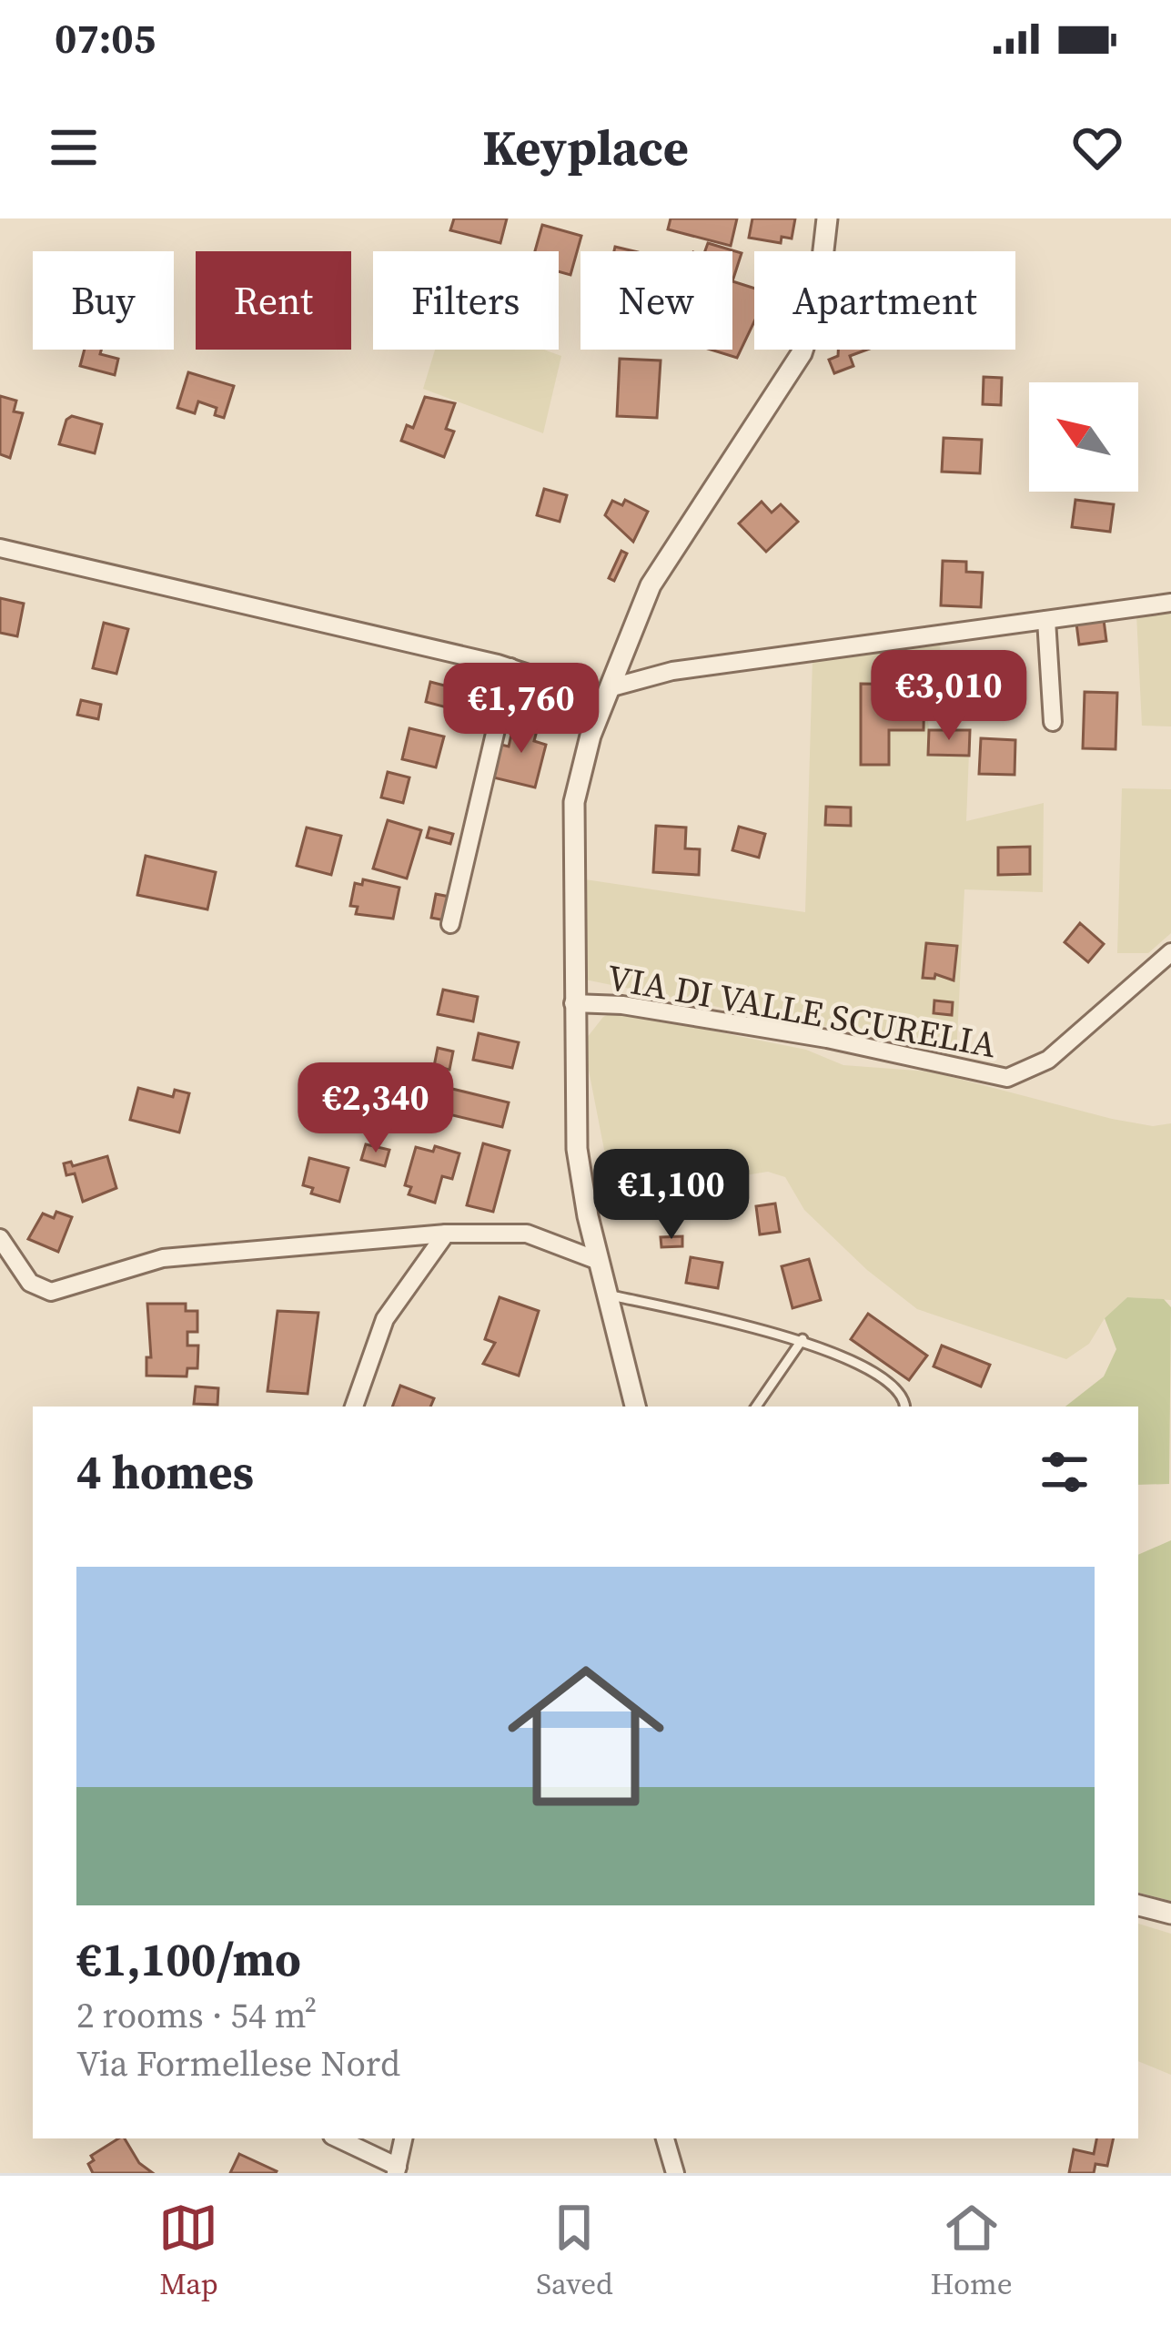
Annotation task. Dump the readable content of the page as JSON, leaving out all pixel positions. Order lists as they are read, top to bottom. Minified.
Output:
{"streets":{"street":["VIA DI VALLE SCURELIA"]},"north":"top left","page":{"status":"07:05","header":"Keyplace","chip":["Buy","Rent","Filters","New","Apartment"],"price":["€3,010","€1,760","€2,340","€1,100"],"heading":"4 homes","list":[{"name":"€1,100/mo","note":"2 rooms · 54 m² · Via Formellese Nord"}],"tabs":["Map","Saved","Home"]}}
